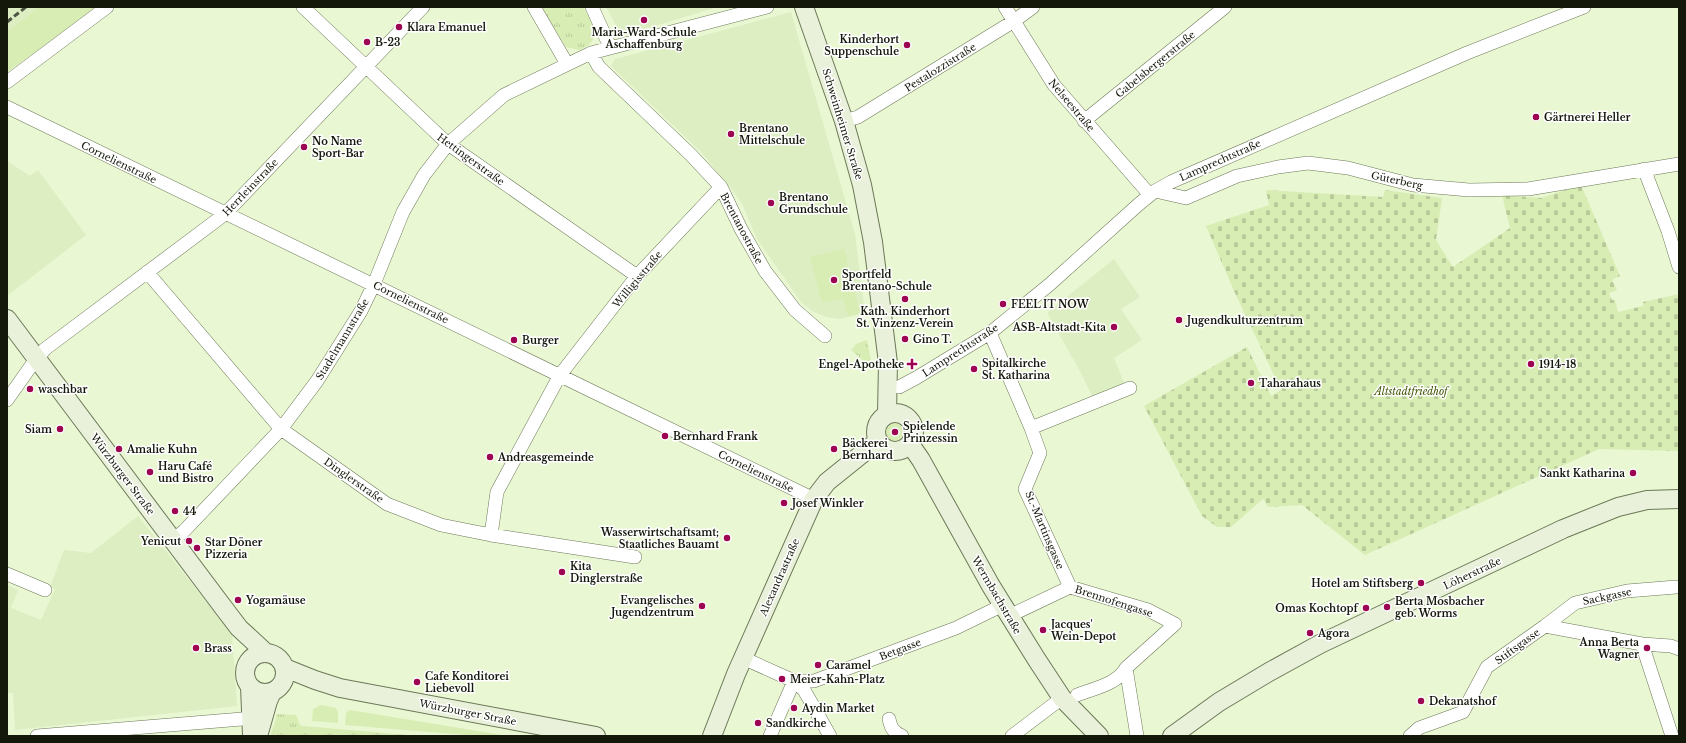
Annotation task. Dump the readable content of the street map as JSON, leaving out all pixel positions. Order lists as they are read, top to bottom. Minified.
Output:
{"streets":{"street":["Gabelsbergerstraße","Pestalozzistraße","Nelseestraße","Schweinheimer Straße","Hettingerstraße","Lamprechtstraße","Cornelienstraße","Güterberg","Herrleinstraße","Brentanostraße","Willigisstraße","Stadelmannstraße","Würzburger Straße","Dinglerstraße","St.-Martinsgasse","Löherstraße","Alexandrastraße","Wermbachstraße","Sackgasse","Brennofengasse","Stiftsgasse","Betgasse"]},"crossings":[["Gabelsbergerstraße","Nelseestraße"],["Pestalozzistraße","Nelseestraße"],["Pestalozzistraße","Schweinheimer Straße"],["Nelseestraße","Lamprechtstraße"],["Nelseestraße","Güterberg"],["Schweinheimer Straße","Lamprechtstraße"],["Schweinheimer Straße","Alexandrastraße"],["Schweinheimer Straße","Wermbachstraße"],["Hettingerstraße","Herrleinstraße"],["Hettingerstraße","Willigisstraße"],["Hettingerstraße","Stadelmannstraße"],["Lamprechtstraße","Güterberg"],["Lamprechtstraße","St.-Martinsgasse"],["Cornelienstraße","Herrleinstraße"],["Cornelienstraße","Willigisstraße"],["Cornelienstraße","Stadelmannstraße"],["Cornelienstraße","Alexandrastraße"],["Herrleinstraße","Würzburger Straße"],["Herrleinstraße","Dinglerstraße"],["Brentanostraße","Willigisstraße"],["Brentanostraße","Stadelmannstraße"],["Willigisstraße","Dinglerstraße"],["Stadelmannstraße","Würzburger Straße"],["Stadelmannstraße","Dinglerstraße"],["St.-Martinsgasse","Brennofengasse"],["Alexandrastraße","Wermbachstraße"],["Wermbachstraße","Brennofengasse"],["Wermbachstraße","Betgasse"],["Sackgasse","Stiftsgasse"],["Brennofengasse","Betgasse"]],"parks":["Altstadtfriedhof"],"places":{"other":["Maria-Ward-Schule Aschaffenburg","Klara Emanuel","B-23","Kinderhort Suppenschule","Gärtnerei Heller","Brentano Mittelschule","No Name Sport-Bar","Brentano Grundschule","Sportfeld Brentano-Schule","Kath. Kinderhort St. Vinzenz-Verein","FEEL IT NOW","Jugendkulturzentrum","ASB-Altstadt-Kita","Gino T.","Burger","1914-18","Spitalkirche St. Katharina","Taharahaus","waschbar","Siam","Spielende Prinzessin","Bernhard Frank","Amalie Kuhn","Bäckerei Bernhard","Andreasgemeinde","Haru Café und Bistro","Sankt Katharina","Josef Winkler","44","Wasserwirtschaftsamt; Staatliches Bauamt","Yenicut","Star Döner Pizzeria","Kita Dinglerstraße","Hotel am Stiftsberg","Yogamäuse","Evangelisches Jugendzentrum","Berta Mosbacher geb. Worms","Omas Kochtopf","Jacques' Wein-Depot","Agora","Brass","Anna Berta Wagner","Caramel","Meier-Kahn-Platz","Cafe Konditorei Liebevoll","Dekanatshof","Aydin Market","Sandkirche"],"health":["Engel-Apotheke"]}}
